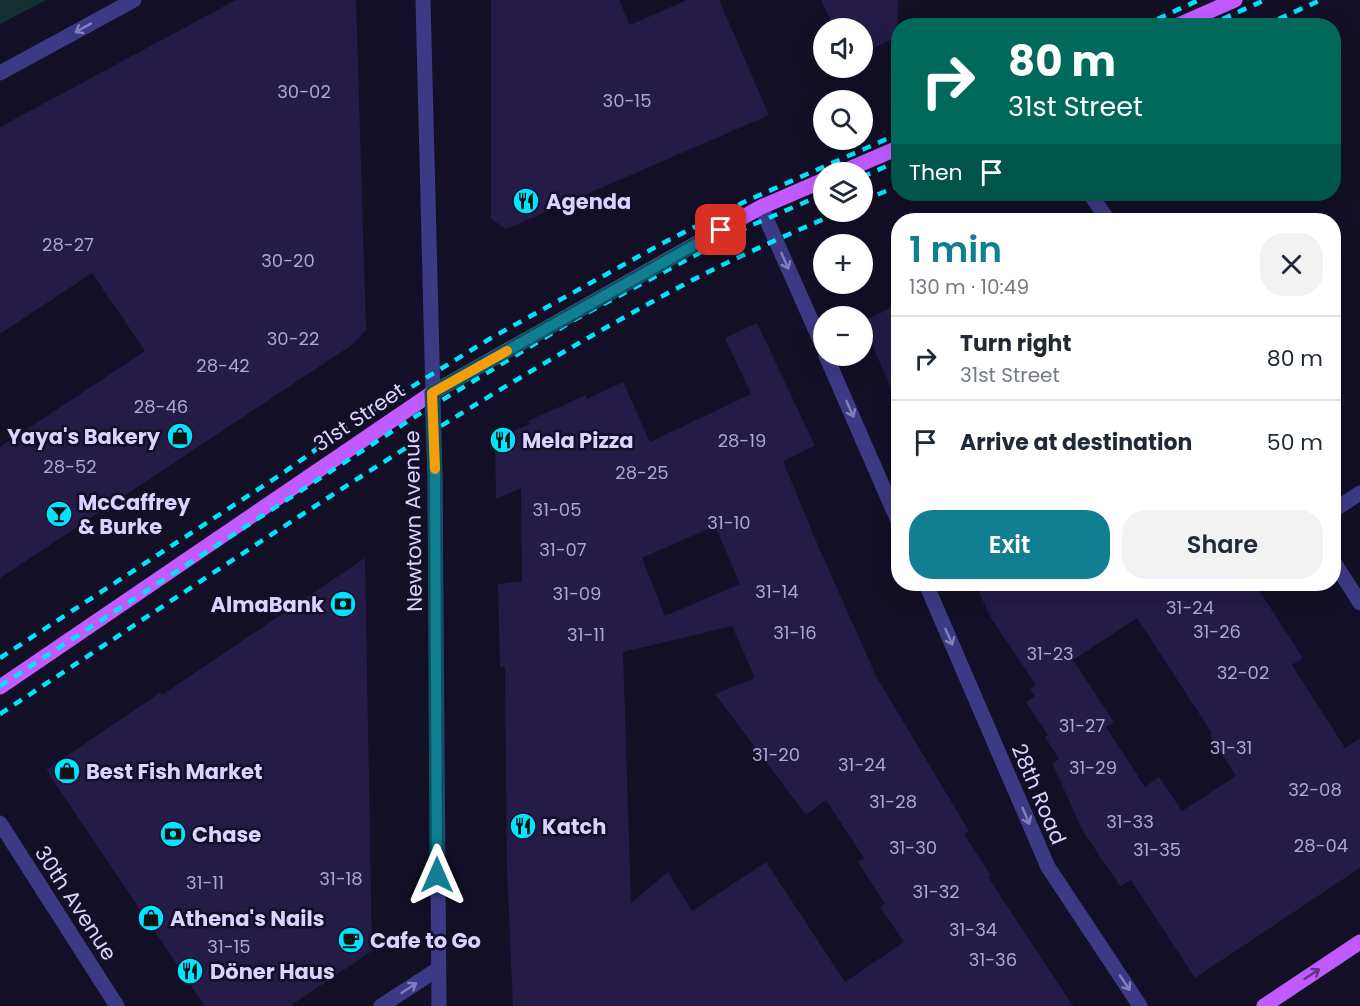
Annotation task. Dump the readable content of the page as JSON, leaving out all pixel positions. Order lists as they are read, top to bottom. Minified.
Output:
{"streets":{"main road":["31st Street"],"street":["Newtown Avenue","28th Road","30th Avenue"]},"crossings":[["31st Street","Newtown Avenue"]],"one_way":["28th Road"],"places":{"restaurant":["Agenda","Mela Pizza","Katch","Döner Haus"],"shop":["Yaya's Bakery","Best Fish Market","Athena's Nails"],"bar":["McCaffrey & Burke"],"bank":["AlmaBank","Chase"],"cafe":["Cafe to Go"]},"house_numbers":["30-02","30-15","28-27","30-20","30-22","28-42","28-46","28-19","28-52","28-25","31-05","31-10","31-07","31-14","31-09","31-24","31-26","31-16","31-11","31-23","32-02","31-27","31-31","31-20","31-24","31-29","32-08","31-28","31-33","28-04","31-30","31-35","31-18","31-11","31-32","31-34","31-15","31-36"],"page":{"map_buttons":["+","−"],"turn":["80 m","31st Street"],"then":"Then","heading":["1 min","130 m · 10:49"],"list":[{"name":"Turn right","note":"31st Street","value":"80 m"},{"name":"Arrive at destination","value":"50 m"}],"buttons":["Exit","Share"]}}
